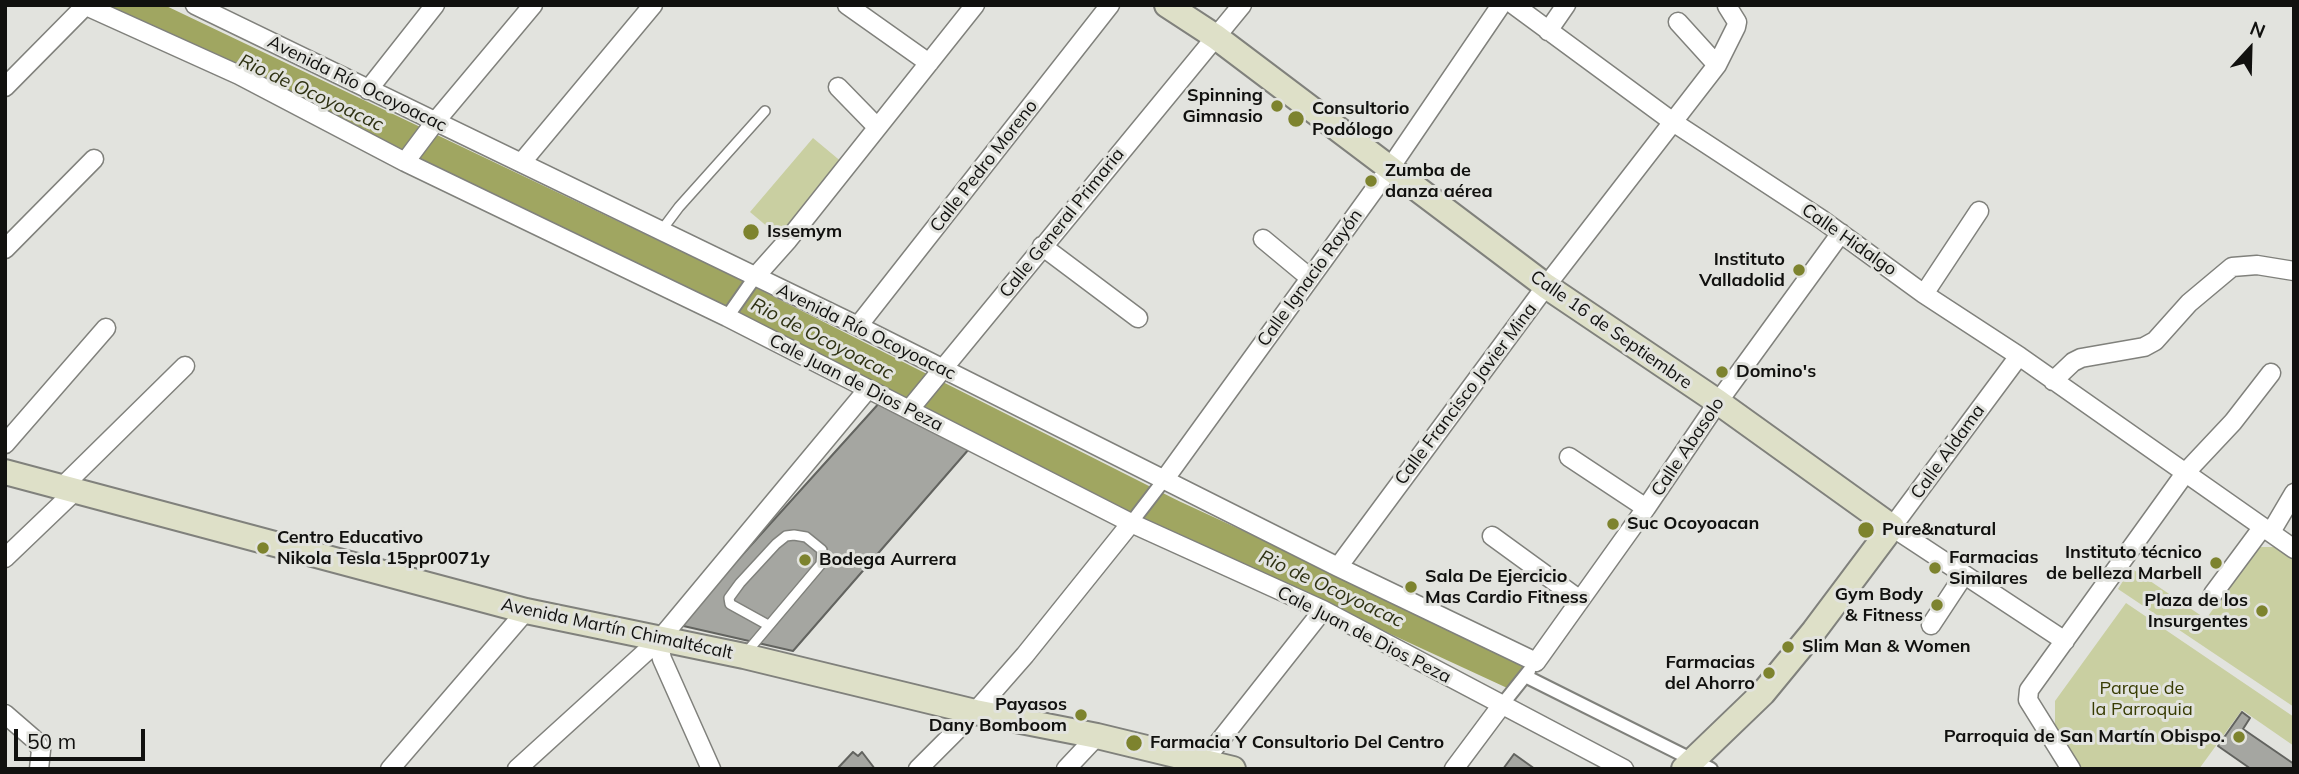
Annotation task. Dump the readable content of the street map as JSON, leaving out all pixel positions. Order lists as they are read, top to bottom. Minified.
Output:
{"streets":{"main road":["Calle 16 de Septiembre","Calle Aldama","Avenida Martín Chimaltécalt"],"street":["Avenida Río Ocoyoacac","Calle Pedro Moreno","Calle General Primaria","Calle Hidalgo","Calle Ignacio Rayón","Cale Juan de Dios Peza","Calle Francisco Javier Mina","Calle Abasolo"]},"crossings":[["Avenida Río Ocoyoacac","Calle Pedro Moreno"],["Avenida Río Ocoyoacac","Calle General Primaria"],["Avenida Río Ocoyoacac","Calle Ignacio Rayón"],["Avenida Río Ocoyoacac","Calle Francisco Javier Mina"],["Avenida Río Ocoyoacac","Calle Abasolo"],["Calle General Primaria","Calle 16 de Septiembre"],["Calle General Primaria","Cale Juan de Dios Peza"],["Calle Hidalgo","Calle Francisco Javier Mina"],["Calle Hidalgo","Calle Abasolo"],["Calle Hidalgo","Calle Aldama"],["Calle Ignacio Rayón","Calle 16 de Septiembre"],["Calle 16 de Septiembre","Calle Francisco Javier Mina"],["Calle 16 de Septiembre","Calle Abasolo"],["Calle 16 de Septiembre","Calle Aldama"]],"water":["Rio de Ocoyoacac"],"parks":["Parque de la Parroquia"],"places":["Spinning Gimnasio","Consultorio Podólogo","Zumba de danza aérea","Issemym","Instituto Valladolid","Domino's","Suc Ocoyoacan","Pure&natural","Centro Educativo Nikola Tesla 15ppr0071y","Bodega Aurrera","Instituto técnico de belleza Marbell","Farmacias Similares","Sala De Ejercicio Mas Cardio Fitness","Gym Body & Fitness","Plaza de los Insurgentes","Slim Man & Women","Farmacias del Ahorro","Payasos Dany Bomboom","Parroquia de San Martín Obispo.","Farmacia Y Consultorio Del Centro"],"scale_bar":"50 m","north":"top"}
